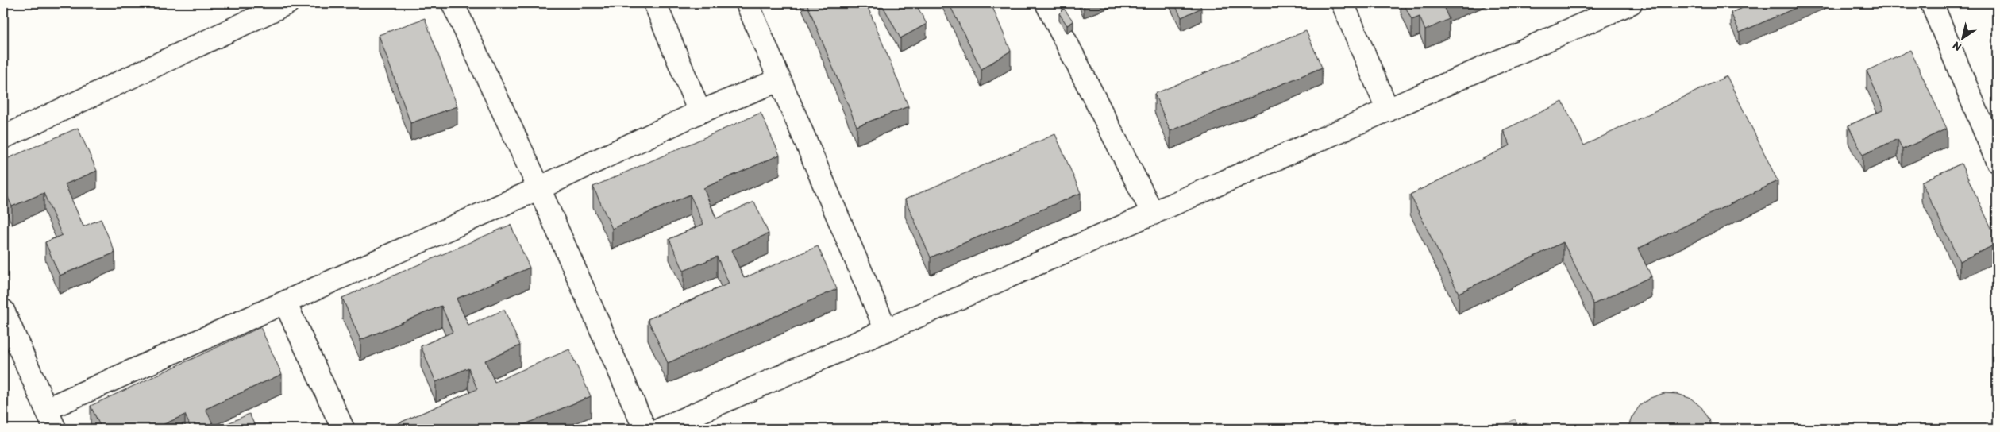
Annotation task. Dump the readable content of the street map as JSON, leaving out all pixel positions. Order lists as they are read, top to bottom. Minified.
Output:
{"north":"bottom left"}
